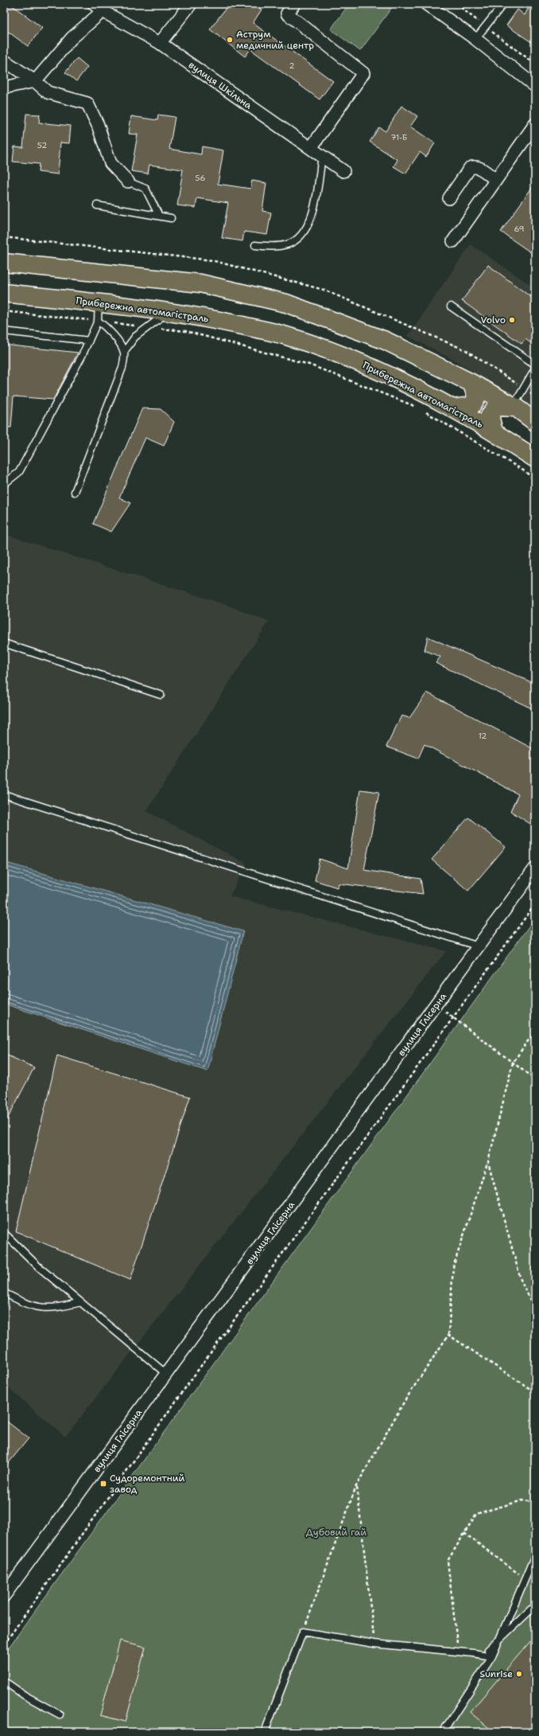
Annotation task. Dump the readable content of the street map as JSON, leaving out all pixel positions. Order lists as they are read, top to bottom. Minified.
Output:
{"streets":{"main road":["Прибережна автомагістраль"],"street":["вулиця Шкільна","вулиця Глісерна"]},"parks":["Дубовий гай"],"places":{"other":["Аструм медичний центр","Volvo","Sunrise"],"transit":["Судоремонтний завод"]},"house_numbers":["2","71-Б","52","56","69","12"]}
